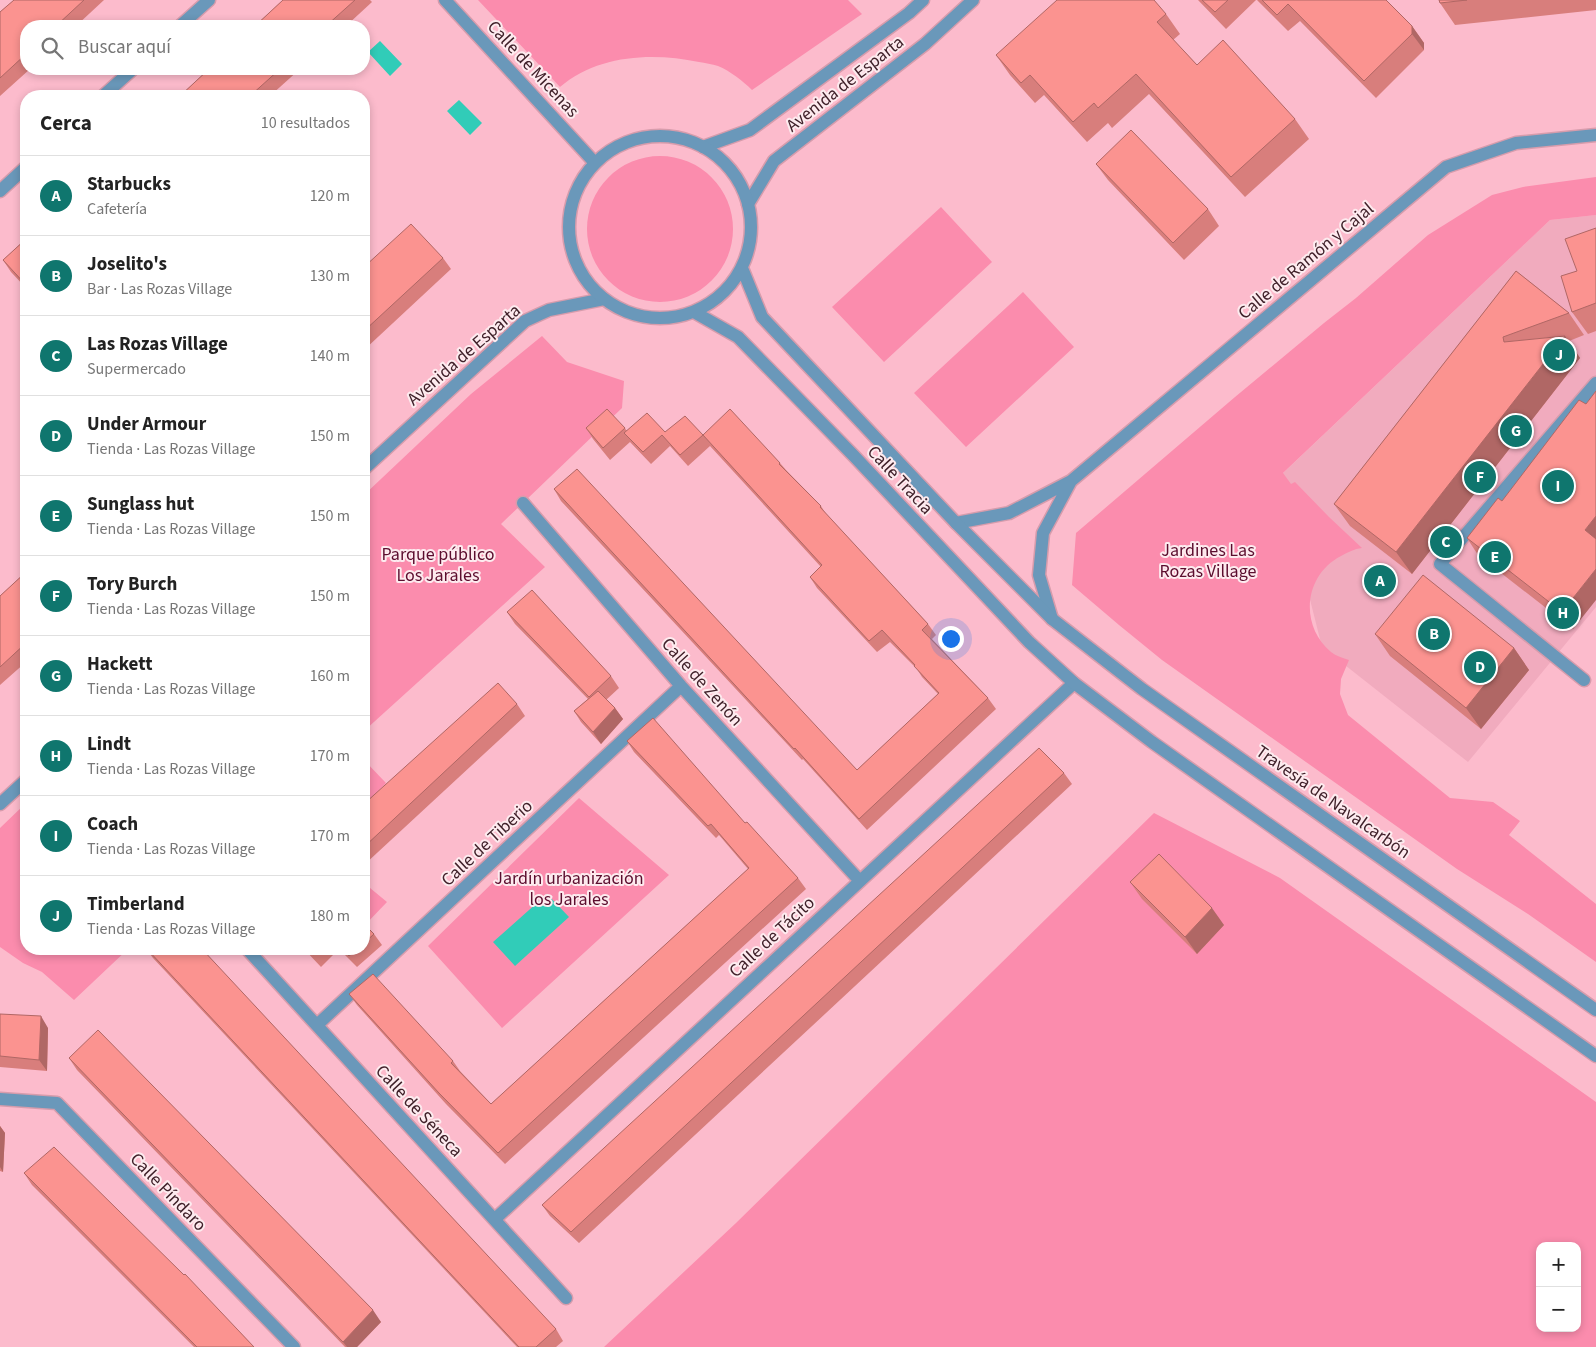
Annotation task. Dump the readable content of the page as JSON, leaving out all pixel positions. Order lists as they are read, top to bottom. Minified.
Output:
{"streets":{"street":["Calle de Micenas","Avenida de Esparta","Calle de Ramón y Cajal","Calle Tracia","Calle de Zenón","Travesía de Navalcarbón","Calle de Tiberio","Calle de Tácito","Calle de Séneca","Calle Píndaro"]},"crossings":[["Calle de Ramón y Cajal","Calle Tracia"],["Calle de Ramón y Cajal","Travesía de Navalcarbón"],["Calle Tracia","Travesía de Navalcarbón"],["Calle Tracia","Calle de Tácito"],["Calle de Zenón","Calle de Tiberio"],["Calle de Zenón","Calle de Tácito"],["Calle de Tiberio","Calle de Séneca"],["Calle de Tácito","Calle de Séneca"]],"parks":["Jardines Las Rozas Village","Parque público Los Jarales","Jardín urbanización los Jarales"],"page":{"search":"Buscar aquí","heading":["Cerca","10 resultados"],"list":[{"mark":"A","name":"Starbucks","note":"Cafetería","value":"120 m"},{"mark":"B","name":"Joselito's","note":"Bar · Las Rozas Village","value":"130 m"},{"mark":"C","name":"Las Rozas Village","note":"Supermercado","value":"140 m"},{"mark":"D","name":"Under Armour","note":"Tienda · Las Rozas Village","value":"150 m"},{"mark":"E","name":"Sunglass hut","note":"Tienda · Las Rozas Village","value":"150 m"},{"mark":"F","name":"Tory Burch","note":"Tienda · Las Rozas Village","value":"150 m"},{"mark":"G","name":"Hackett","note":"Tienda · Las Rozas Village","value":"160 m"},{"mark":"H","name":"Lindt","note":"Tienda · Las Rozas Village","value":"170 m"},{"mark":"I","name":"Coach","note":"Tienda · Las Rozas Village","value":"170 m"},{"mark":"J","name":"Timberland","note":"Tienda · Las Rozas Village","value":"180 m"}],"pins":["J","G","F","I","C","E","A","H","B","D"],"map_buttons":["+","−"]}}
